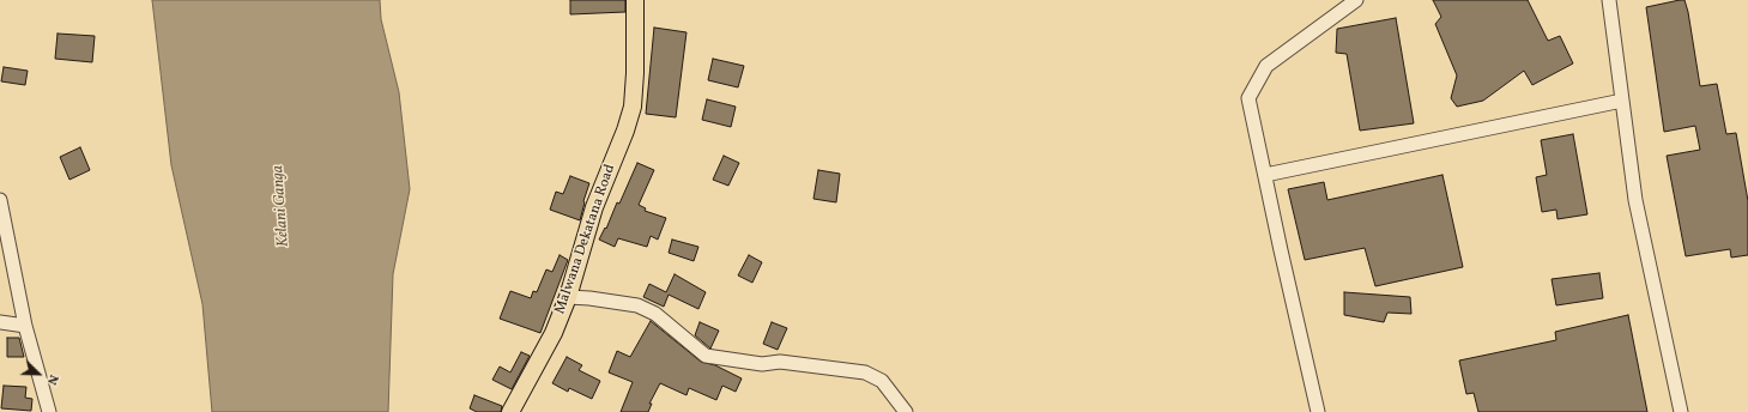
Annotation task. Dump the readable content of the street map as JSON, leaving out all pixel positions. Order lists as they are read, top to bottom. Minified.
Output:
{"streets":{"main road":["Malwana Dekatana Road"]},"water":["Kelani Ganga"],"north":"bottom right"}
